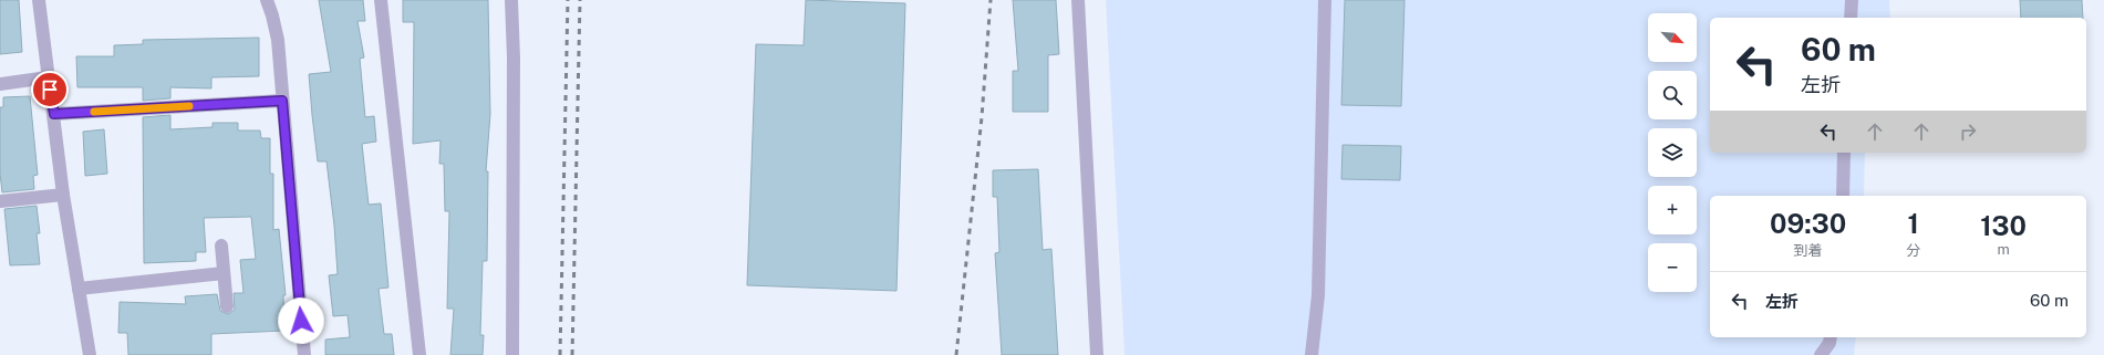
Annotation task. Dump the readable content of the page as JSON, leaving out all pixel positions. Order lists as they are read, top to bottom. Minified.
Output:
{"north":"bottom right","page":{"map_buttons":["+","−"],"turn":["60 m","左折"],"eta":["09:30","到着","1","分","130","m"],"list":[{"name":"左折","value":"60 m"}]}}
